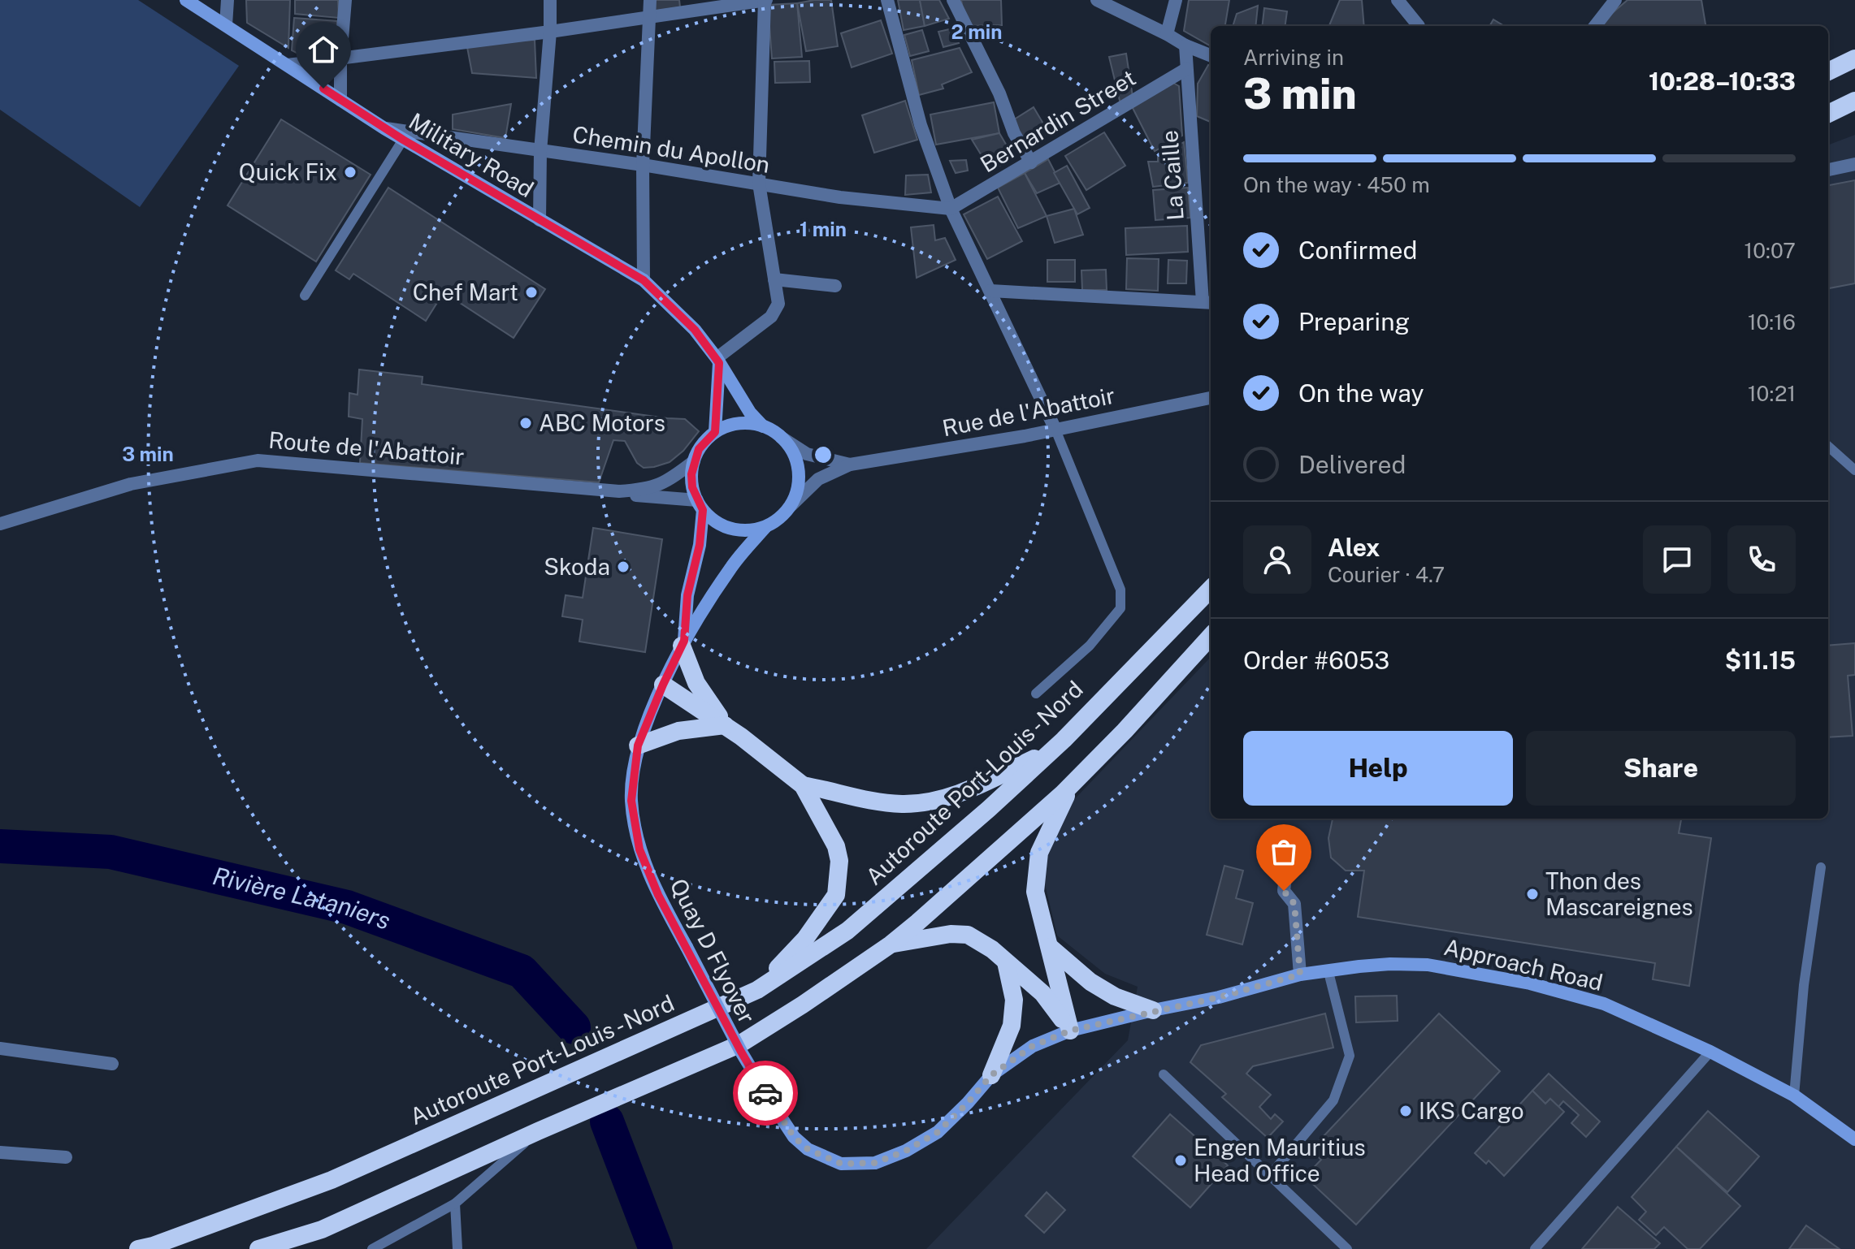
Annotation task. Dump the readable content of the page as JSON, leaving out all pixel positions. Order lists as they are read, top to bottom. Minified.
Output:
{"streets":{"highway":["Autoroute Port-Louis - Nord"],"main road":["Military Road","Quay D Flyover","Approach Road"],"street":["Bernardin Street","Chemin du Apollon","La Caille","Rue de l'Abattoir","Route de l'Abattoir"]},"crossings":[["Bernardin Street","Chemin du Apollon"],["Bernardin Street","La Caille"],["Chemin du Apollon","Military Road"],["Military Road","Rue de l'Abattoir"],["Military Road","Route de l'Abattoir"],["Rue de l'Abattoir","Route de l'Abattoir"],["Quay D Flyover","Approach Road"]],"water":["Rivière Lataniers"],"places":["Quick Fix","Chef Mart","ABC Motors","Skoda","Thon des Mascareignes","IKS Cargo","Engen Mauritius Head Office"],"page":{"heading":["3 min","Arriving in","10:28–10:33"],"panel":["Alex","Courier · 4.7","Order #6053","$11.15"],"bar":"On the way · 450 m","list":[["Confirmed","10:07"],["Preparing","10:16"],["On the way","10:21"],"Delivered"],"buttons":["Help","Share"]},"rings":["2 min","1 min","3 min"]}
